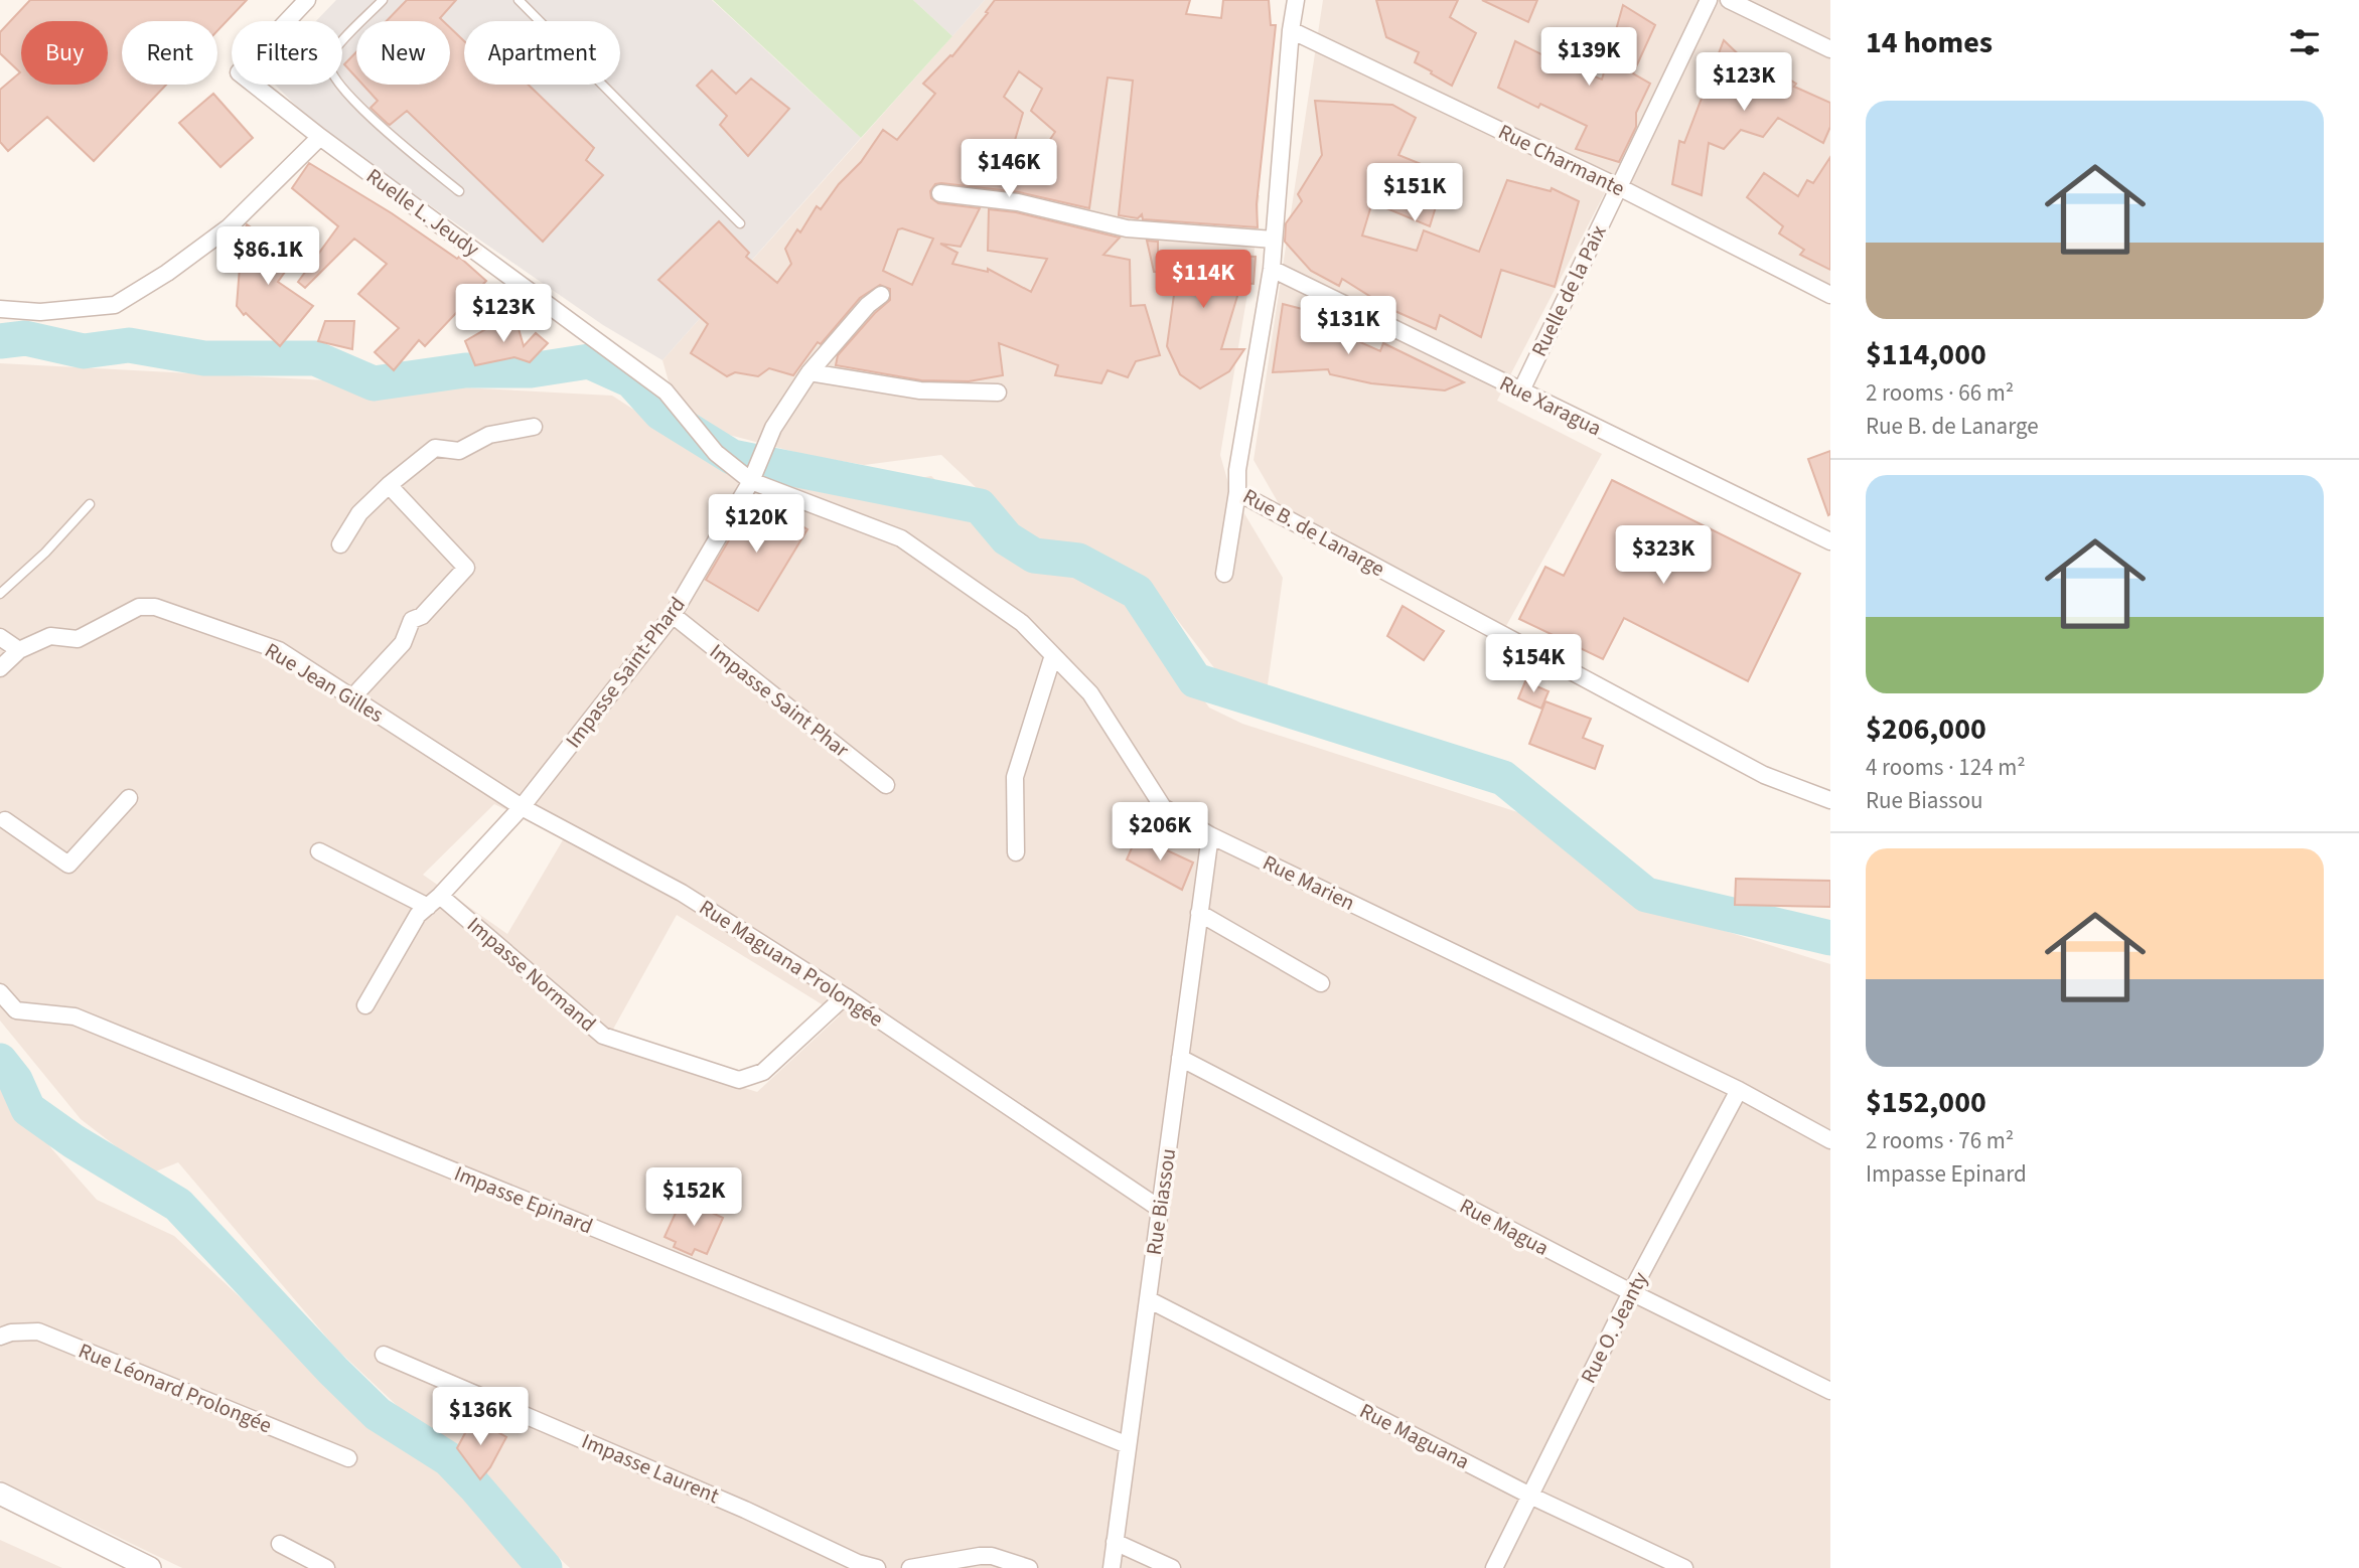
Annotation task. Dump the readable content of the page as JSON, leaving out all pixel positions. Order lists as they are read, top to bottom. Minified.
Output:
{"streets":{"street":["Rue Charmante","Ruelle L. Jeudy","Ruelle de la Paix","Rue Xaragua","Rue B. de Lanarge","Impasse Saint-Phard","Rue Jean Gilles","Impasse Saint Phar","Rue Marien","Rue Maguana Prolongée","Impasse Normand","Impasse Epinard","Rue Biassou","Rue Magua","Rue O. Jeanty","Rue Léonard Prolongée","Rue Maguana","Impasse Laurent"]},"crossings":[["Rue Charmante","Ruelle de la Paix"],["Rue Charmante","Rue B. de Lanarge"],["Ruelle L. Jeudy","Rue Marien"],["Ruelle de la Paix","Rue Xaragua"],["Rue Xaragua","Rue B. de Lanarge"],["Impasse Saint-Phard","Impasse Saint Phar"],["Impasse Saint-Phard","Rue Marien"],["Impasse Saint-Phard","Rue Maguana Prolongée"],["Impasse Saint-Phard","Impasse Normand"],["Rue Jean Gilles","Rue Maguana Prolongée"],["Rue Marien","Rue Biassou"],["Rue Marien","Rue O. Jeanty"],["Rue Maguana Prolongée","Impasse Normand"],["Rue Maguana Prolongée","Rue Biassou"],["Impasse Epinard","Rue Biassou"],["Rue Biassou","Rue Magua"],["Rue Biassou","Rue Maguana"],["Rue Magua","Rue O. Jeanty"],["Rue O. Jeanty","Rue Maguana"]],"page":{"heading":"14 homes","chip":["Buy","Rent","Filters","New","Apartment"],"price":["$139K","$123K","$146K","$151K","$86.1K","$114K","$123K","$131K","$120K","$323K","$154K","$206K","$152K","$136K"],"list":[{"name":"$114,000","note":"2 rooms · 66 m² · Rue B. de Lanarge"},{"name":"$206,000","note":"4 rooms · 124 m² · Rue Biassou"},{"name":"$152,000","note":"2 rooms · 76 m² · Impasse Epinard"}]}}
